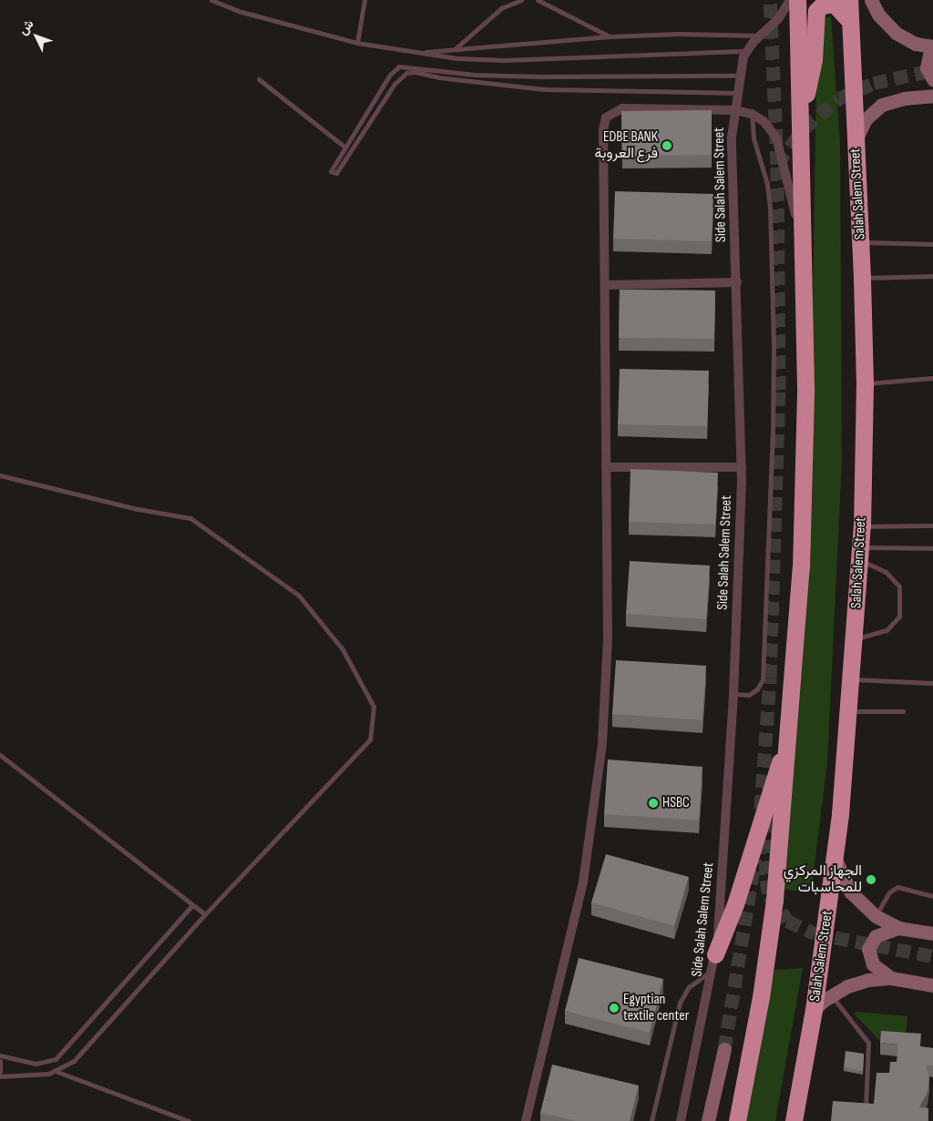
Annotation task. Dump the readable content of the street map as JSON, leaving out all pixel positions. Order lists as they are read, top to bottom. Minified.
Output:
{"streets":{"highway":["Salah Salem Street"],"street":["Side Salah Salem Street"]},"places":["EDBE BANK فرع العروبة","HSBC","الجهاز المركزي للمحاسبات","Egyptian textile center"],"north":"top left"}
